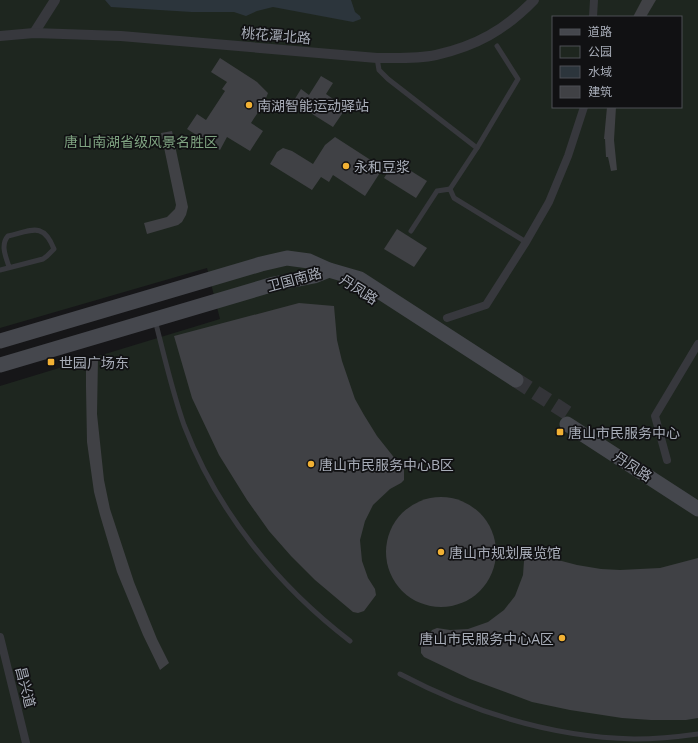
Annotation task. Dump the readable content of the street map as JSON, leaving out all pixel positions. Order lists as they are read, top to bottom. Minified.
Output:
{"streets":{"main road":["卫国南路","丹凤路"],"street":["桃花潭北路","昌兴道"]},"crossings":[["卫国南路","丹凤路"]],"parks":["唐山南湖省级风景名胜区"],"places":{"other":["南湖智能运动驿站","永和豆浆","唐山市民服务中心B区","唐山市规划展览馆","唐山市民服务中心A区"],"transit":["世园广场东","唐山市民服务中心"]},"legend":["道路","公园","水域","建筑"]}
